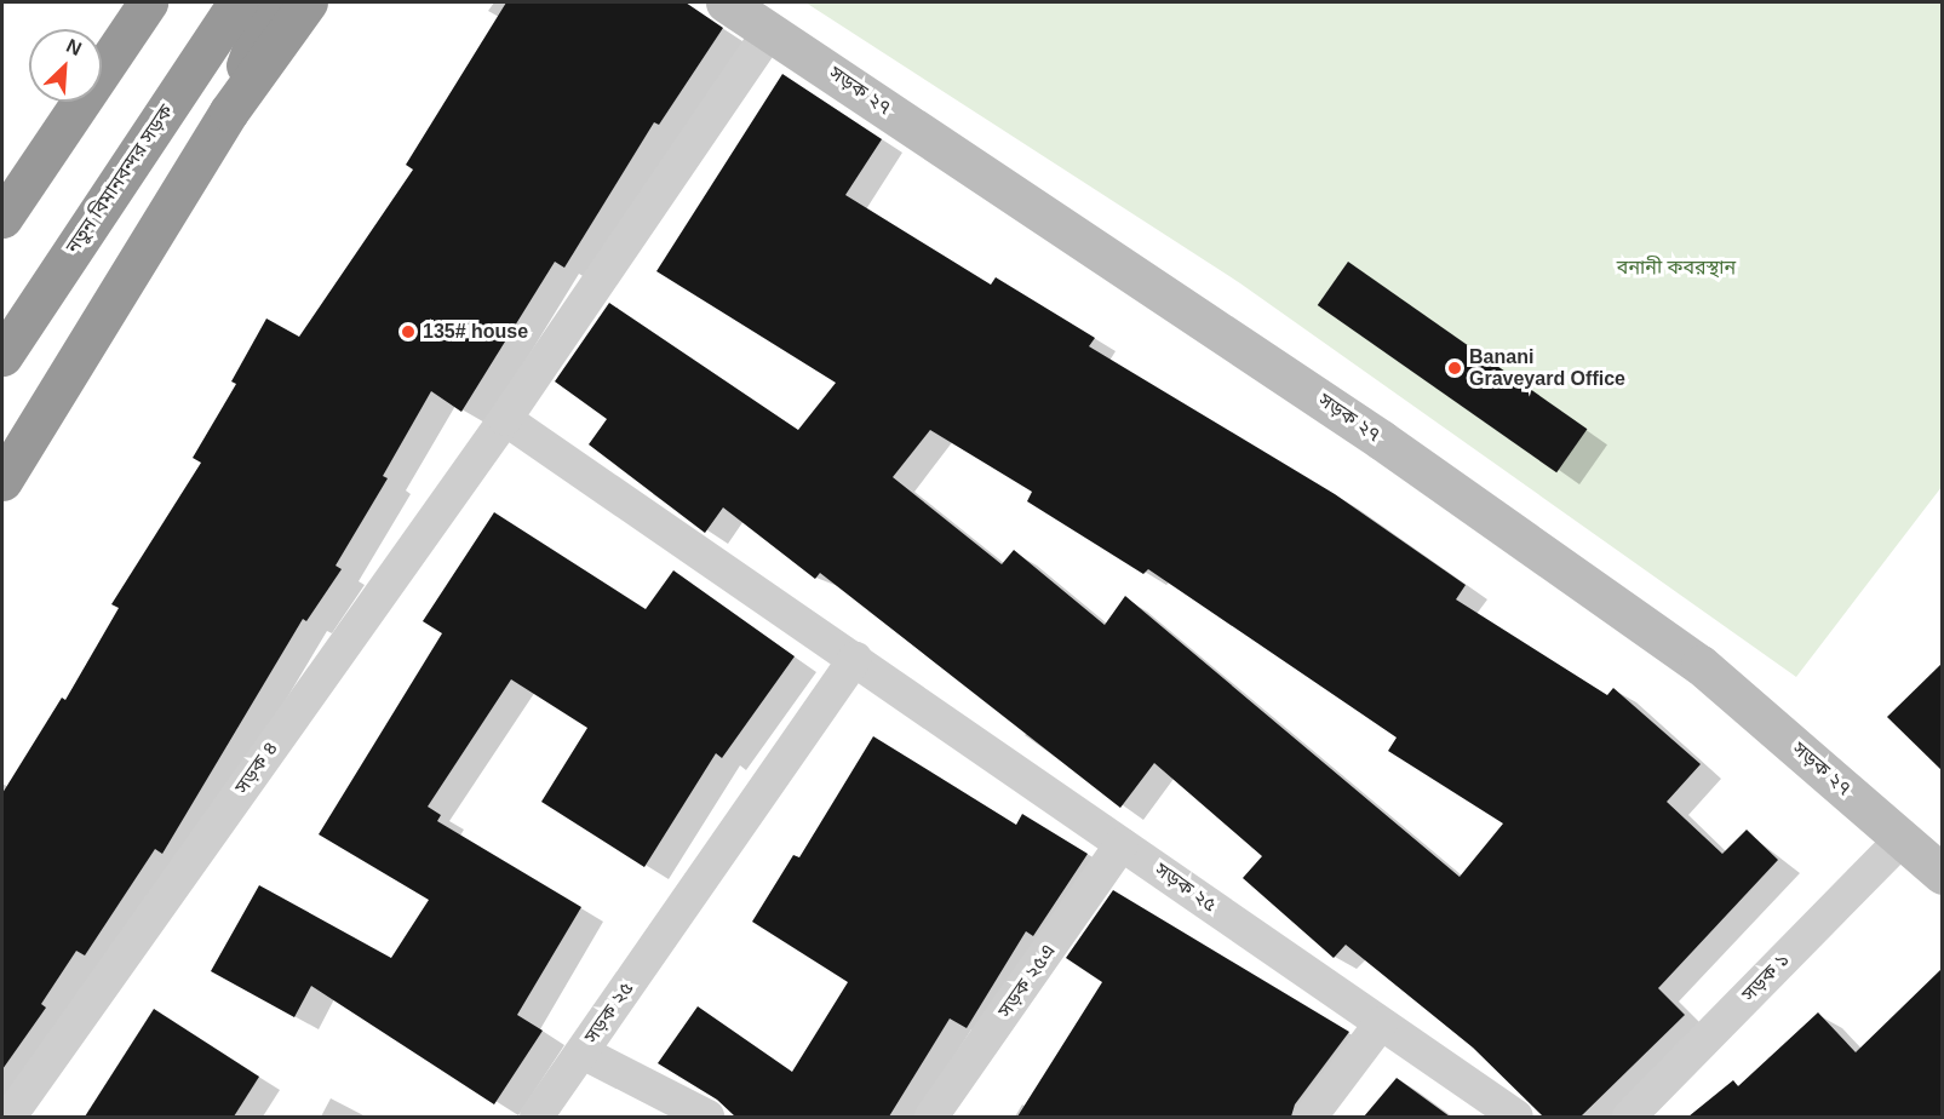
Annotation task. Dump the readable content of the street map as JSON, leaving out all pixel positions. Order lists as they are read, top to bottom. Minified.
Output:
{"streets":{"highway":["নতুন বিমানবন্দর সড়ক"],"street":["সড়ক ২৭","সড়ক ৪","সড়ক ২৫","সড়ক ১","সড়ক ২৫এ"]},"crossings":[["সড়ক ২৭","সড়ক ৪"],["সড়ক ২৭","সড়ক ১"],["সড়ক ৪","সড়ক ২৫"],["সড়ক ২৫","সড়ক ২৫এ"]],"parks":["বনানী কবরস্থান"],"places":["135# house","Banani Graveyard Office"],"north":"top right"}
